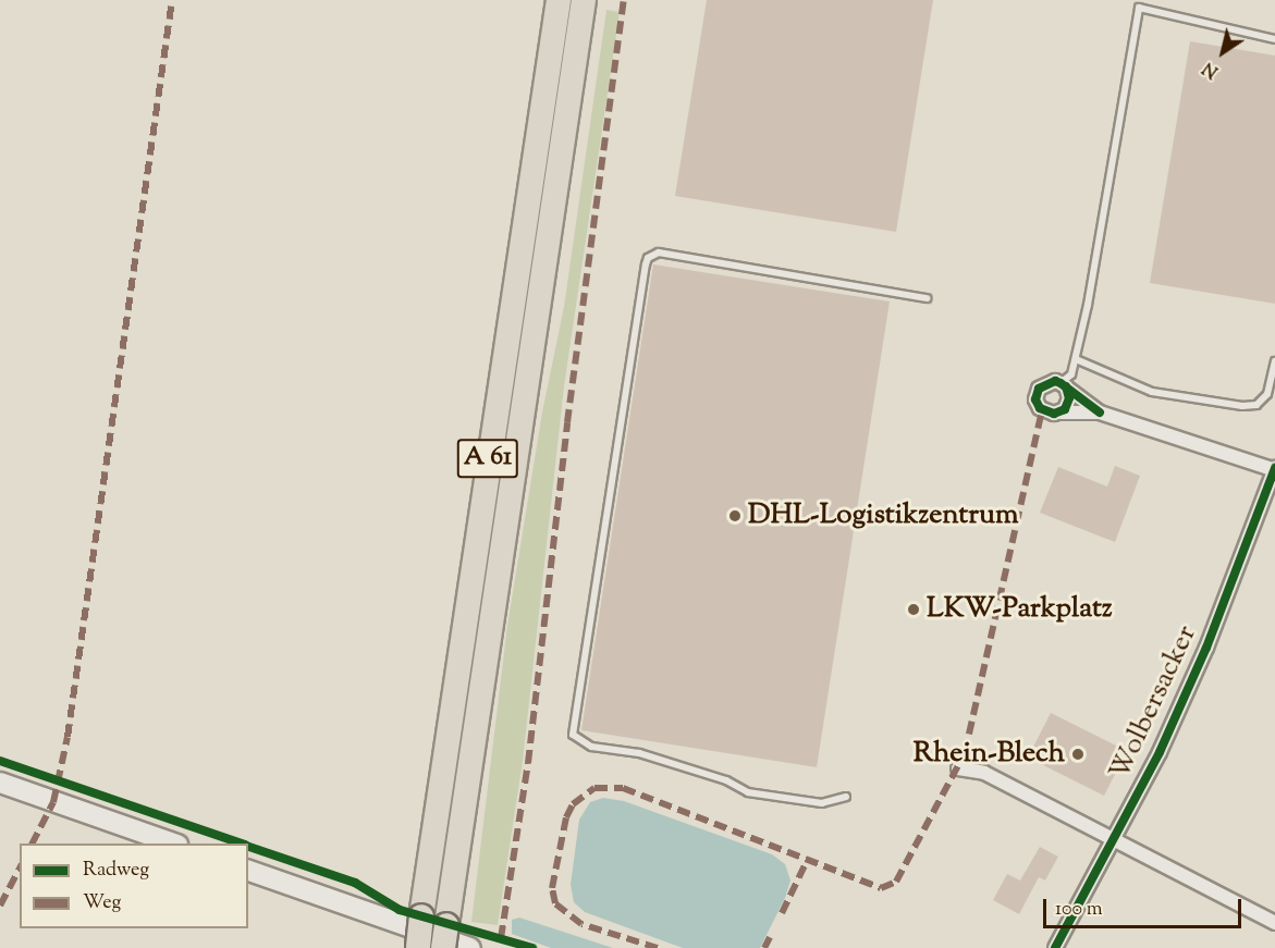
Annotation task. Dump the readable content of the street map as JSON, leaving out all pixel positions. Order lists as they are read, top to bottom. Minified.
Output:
{"streets":{"highway":["A 61"],"street":["Wolbersacker"]},"places":["DHL-Logistikzentrum","LKW-Parkplatz","Rhein-Blech"],"legend":["Radweg","Weg"],"scale_bar":"100 m","north":"bottom left"}
